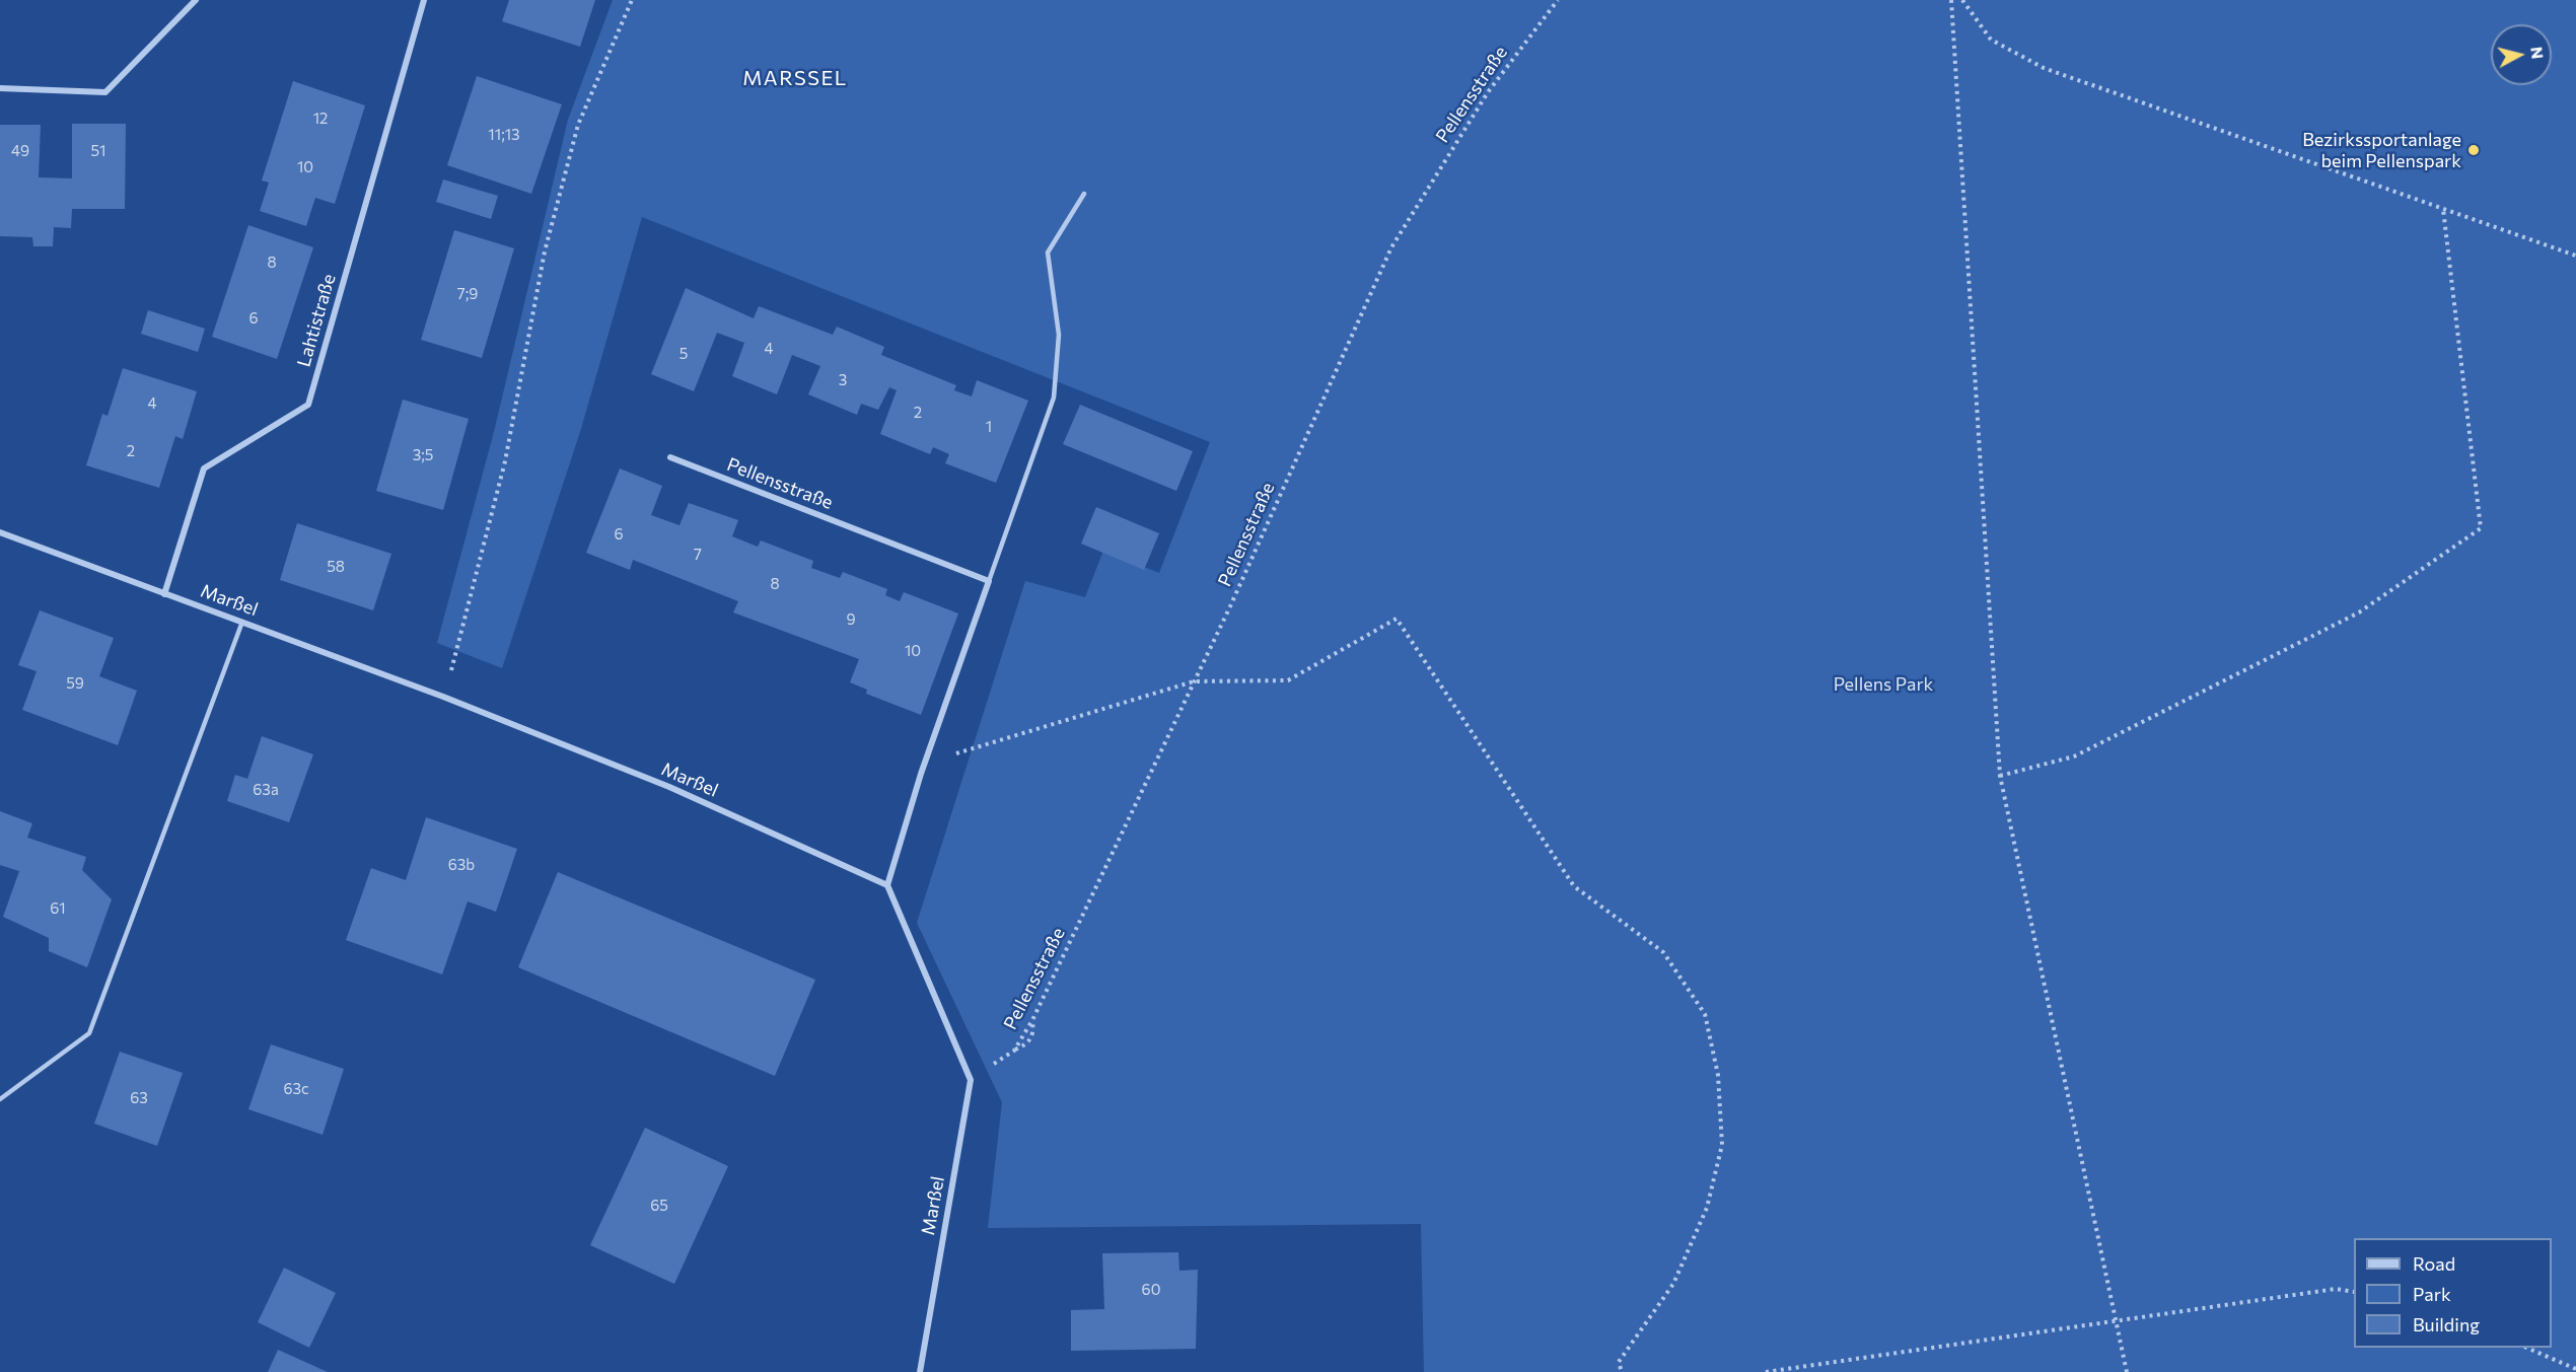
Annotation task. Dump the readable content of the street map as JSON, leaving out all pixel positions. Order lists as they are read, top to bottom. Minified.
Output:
{"streets":{"street":["Pellensstraße","Lahtistraße","Marßel"]},"crossings":[["Pellensstraße","Marßel"],["Lahtistraße","Marßel"]],"districts":["MARSSEL"],"parks":["Pellens Park"],"places":["Bezirkssportanlage beim Pellenspark"],"house_numbers":["12","11;13","49","51","10","8","7;9","6","4","5","3","4","2","1","2","3;5","6","7","58","8","9","10","59","63a","63b","61","63c","63","65","60"],"legend":["Road","Park","Building"],"north":"right"}
